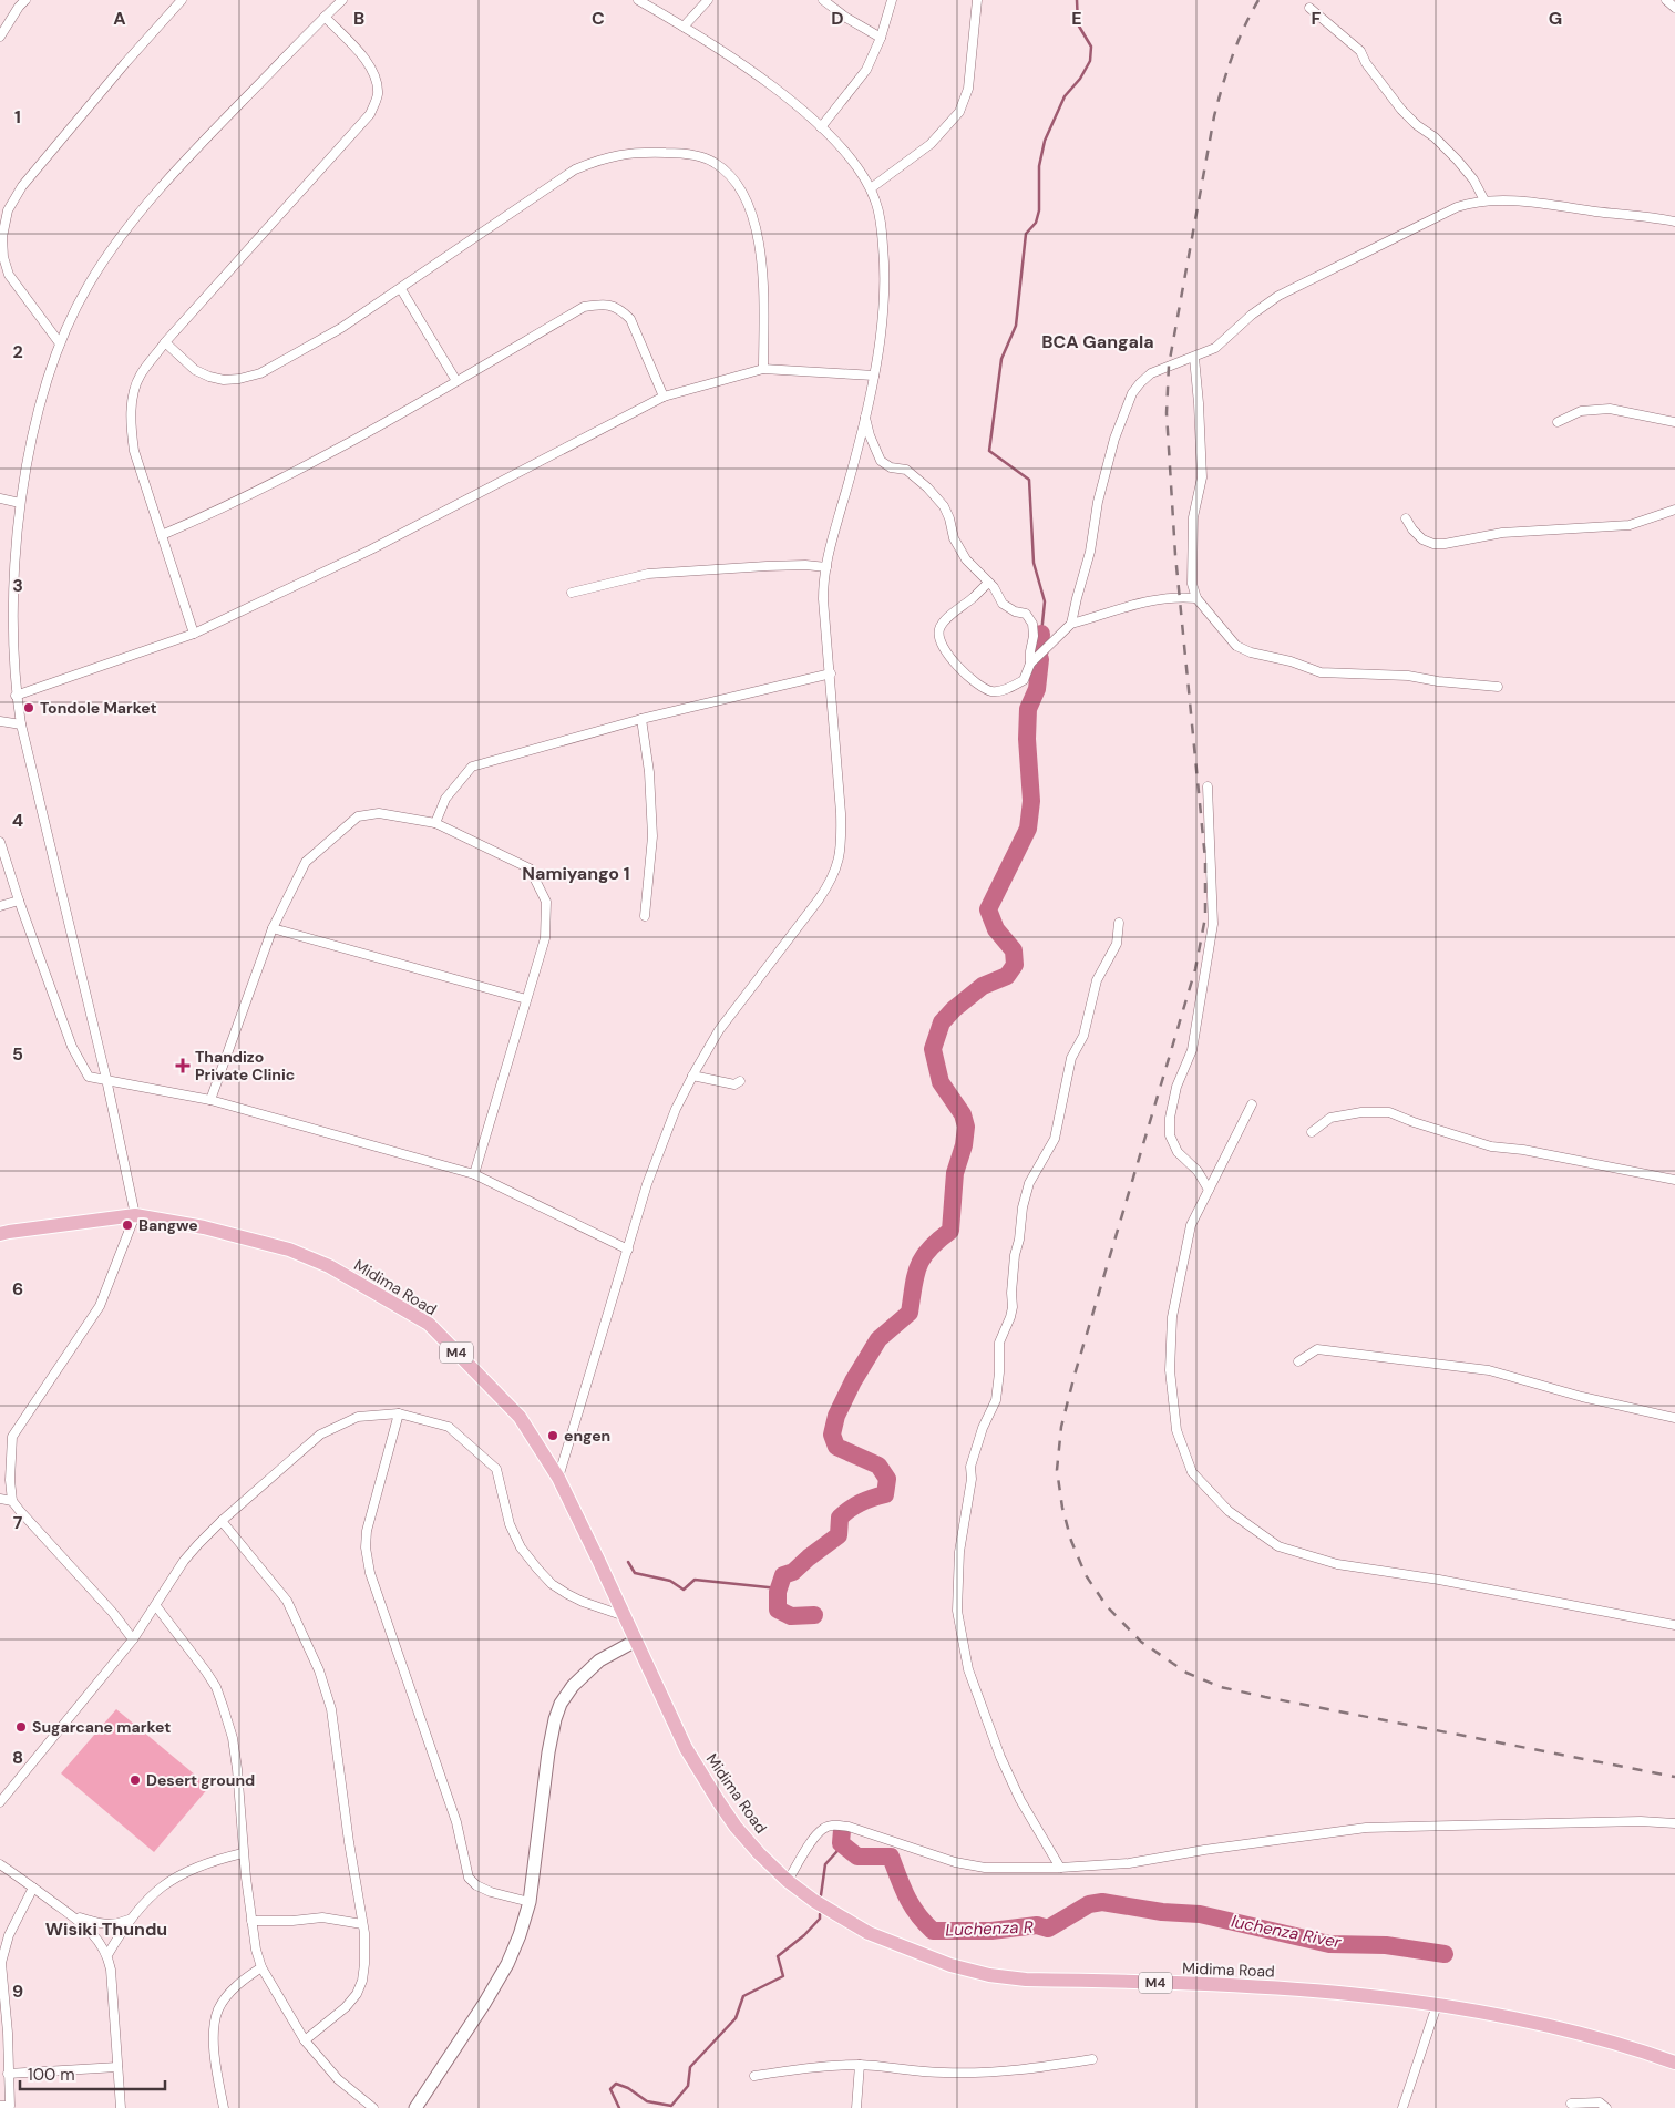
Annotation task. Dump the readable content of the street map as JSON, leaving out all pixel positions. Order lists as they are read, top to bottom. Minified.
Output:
{"streets":{"main road":["Midima Road","M4"]},"districts":["BCA Gangala","Namiyango 1","Wisiki Thundu"],"water":["Luchenza R","luchenza River"],"places":{"other":["Tondole Market","Bangwe","engen","Sugarcane market","Desert ground"],"health":["Thandizo Private Clinic"]},"scale_bar":"100 m","grid":{"columns":["A","B","C","D","E","F","G"],"rows":["1","2","3","4","5","6","7","8","9"]}}
